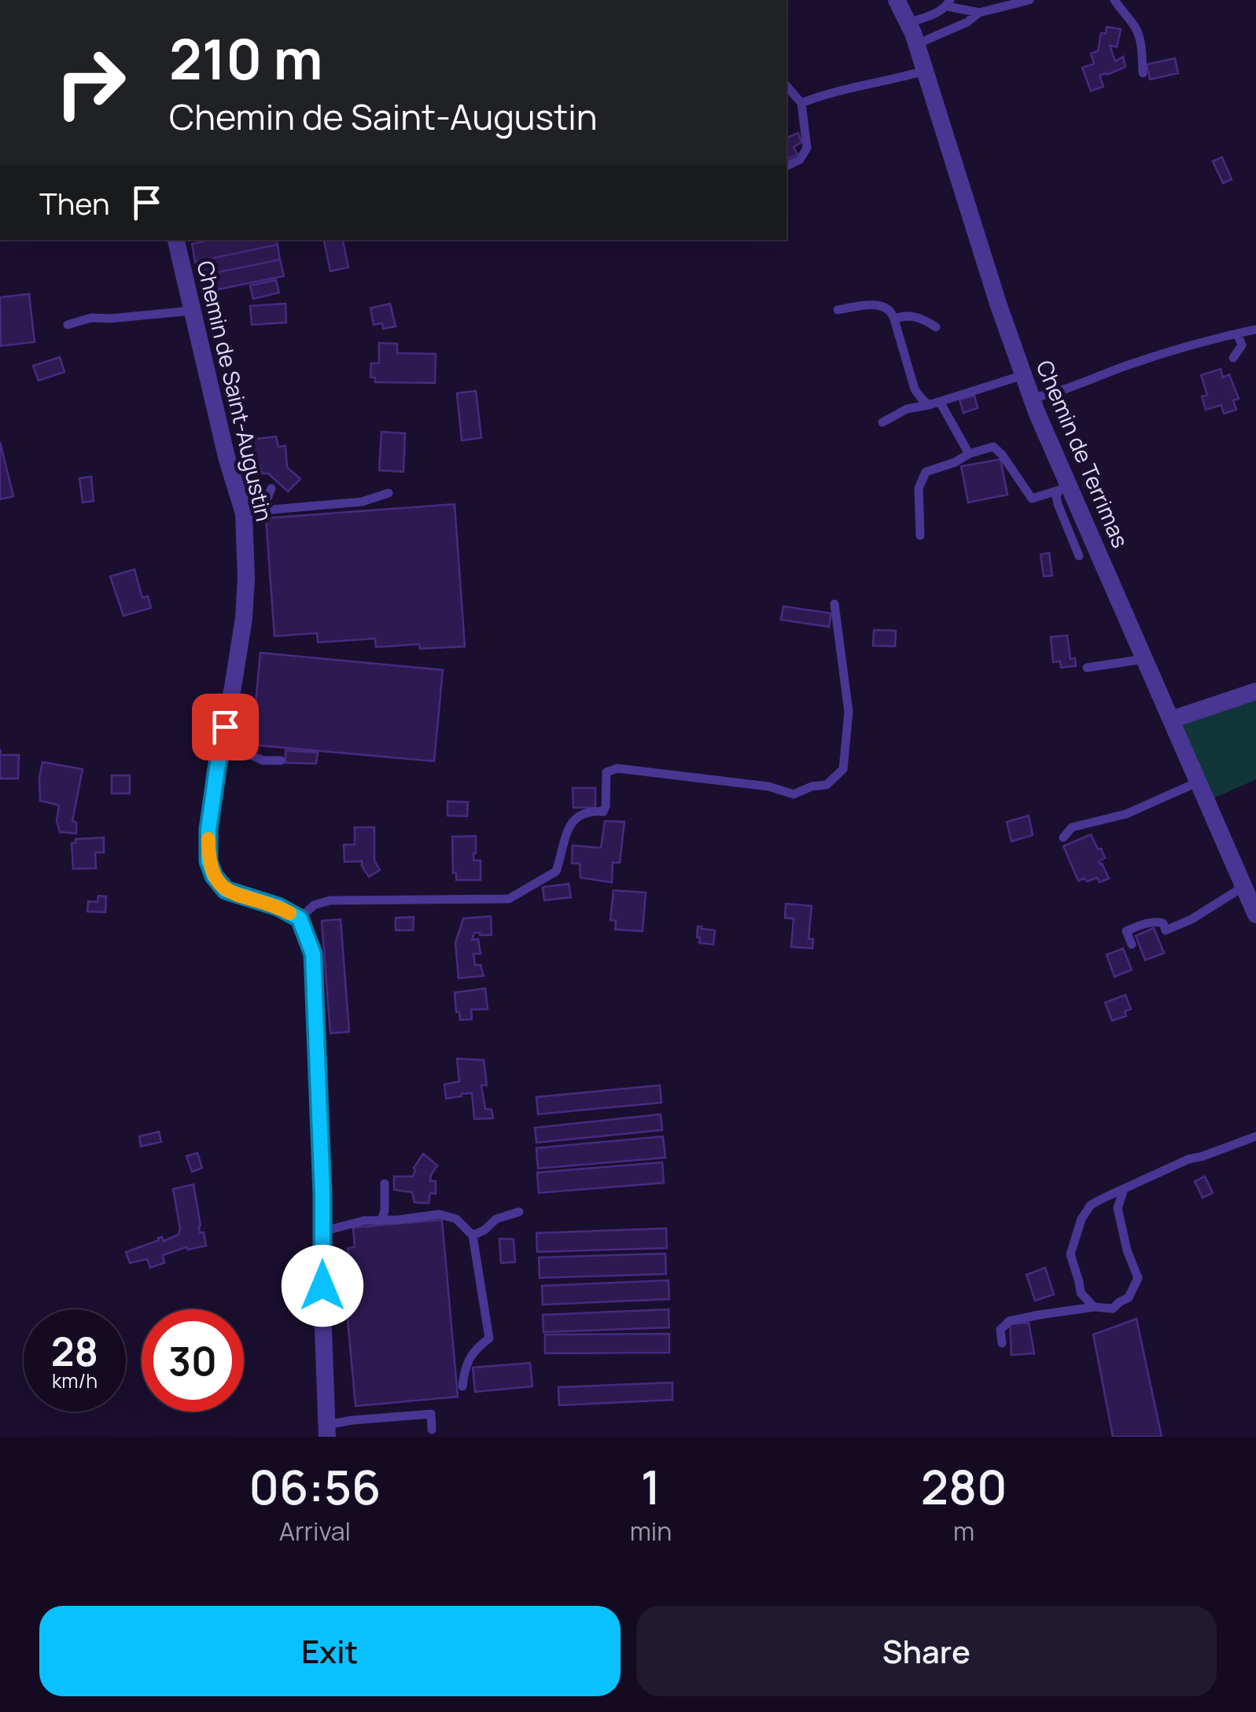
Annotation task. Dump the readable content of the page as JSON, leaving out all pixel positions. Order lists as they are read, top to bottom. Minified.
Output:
{"streets":{"street":["Chemin de Saint-Augustin","Chemin de Terrimas"]},"page":{"turn":["210 m","Chemin de Saint-Augustin"],"then":"Then","speed":"28 km/h","limit":"30","eta":["06:56","Arrival","1","min","280","m"],"buttons":["Exit","Share"]}}
